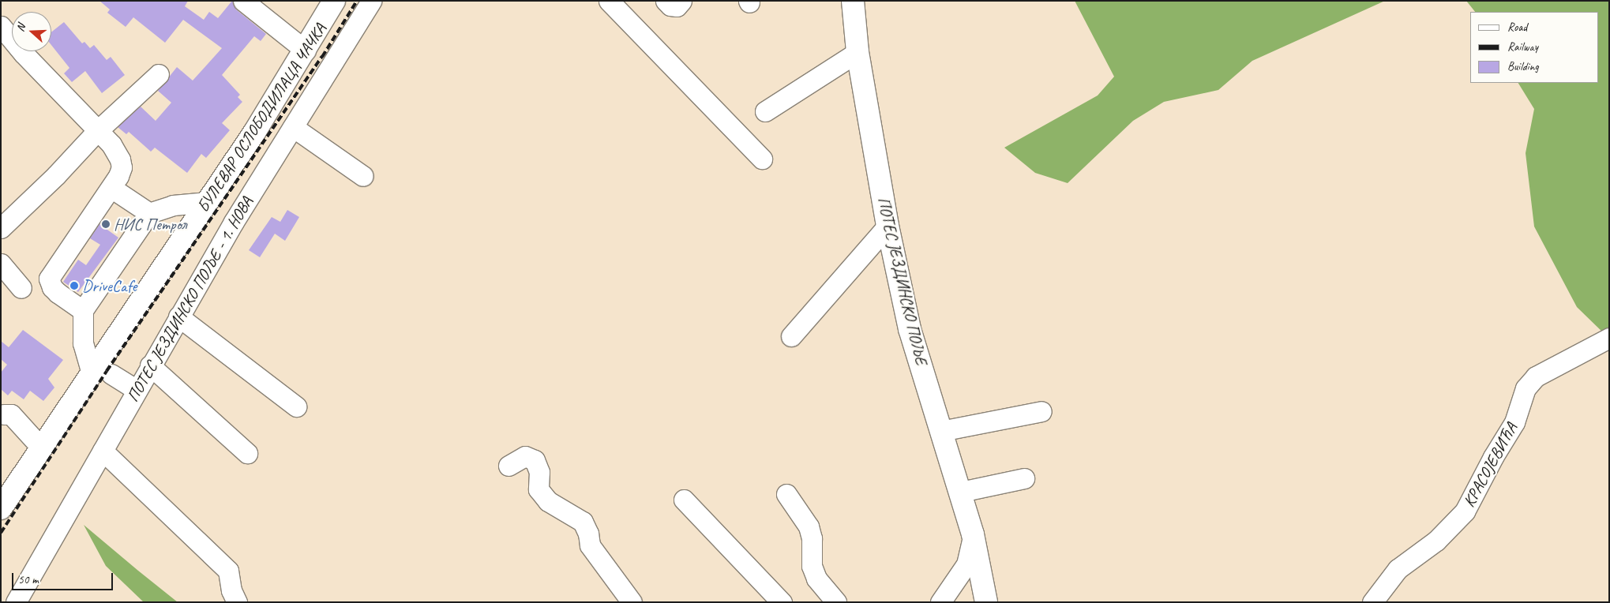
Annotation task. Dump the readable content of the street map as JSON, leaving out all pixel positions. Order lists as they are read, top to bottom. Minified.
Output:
{"streets":{"main road":["БУЛЕВАР ОСЛОБОДИЛАЦА ЧАЧКА","ПОТЕС ЈЕЗДИНСКО ПОЉЕ"],"street":["ПОТЕС ЈЕЗДИНСКО ПОЉЕ - 1. НОВА","КРАСОЈЕВИЋА"]},"places":["НИС Петрол","DriveCafe"],"legend":["Road","Railway","Building"],"scale_bar":"50 m","north":"left"}
